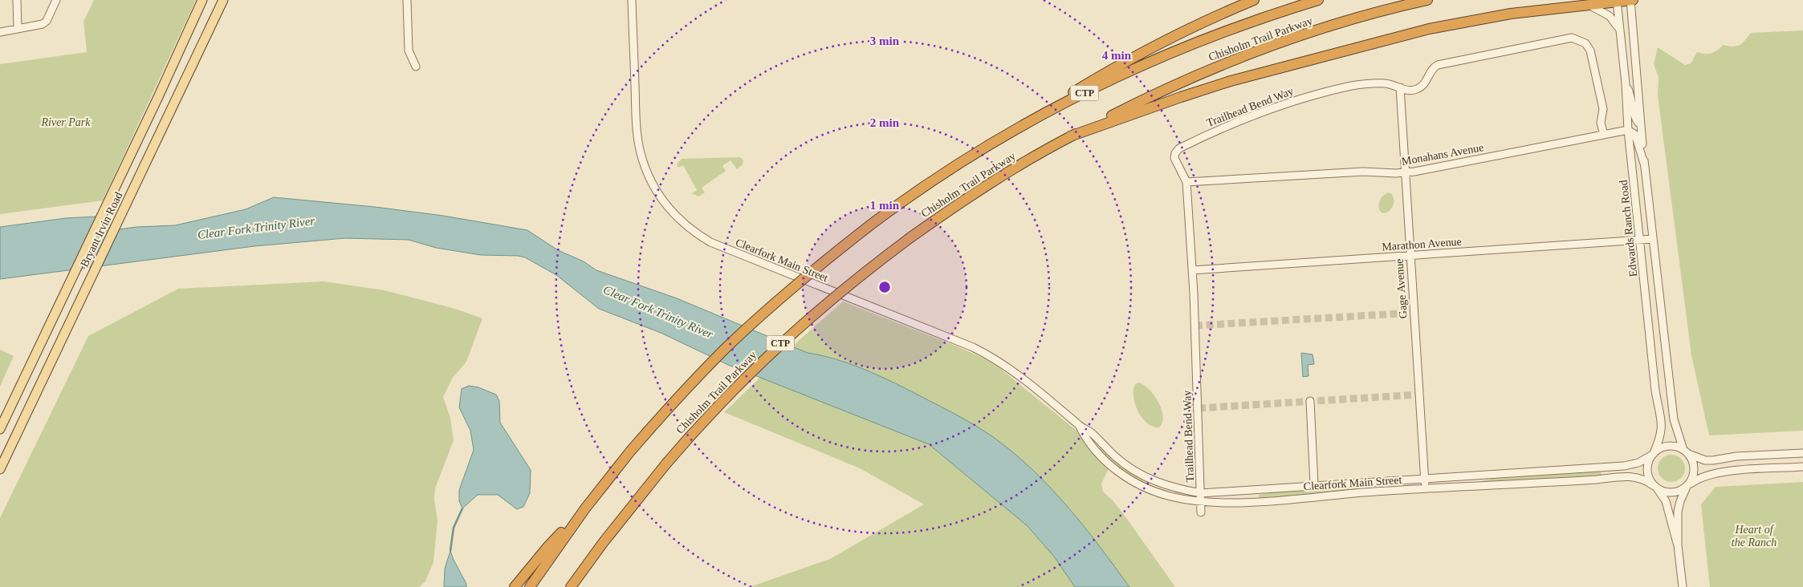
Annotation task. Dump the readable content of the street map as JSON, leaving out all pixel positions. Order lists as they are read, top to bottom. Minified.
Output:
{"streets":{"highway":["Chisholm Trail Parkway","CTP"],"main road":["Bryant Irvin Road"],"street":["Trailhead Bend Way","Monahans Avenue","Edwards Ranch Road","Marathon Avenue","Clearfork Main Street","Gage Avenue"]},"crossings":[["Trailhead Bend Way","Monahans Avenue"],["Trailhead Bend Way","Marathon Avenue"],["Trailhead Bend Way","Clearfork Main Street"],["Trailhead Bend Way","Gage Avenue"],["Monahans Avenue","Edwards Ranch Road"],["Monahans Avenue","Gage Avenue"],["Edwards Ranch Road","Marathon Avenue"],["Edwards Ranch Road","Clearfork Main Street"],["Marathon Avenue","Gage Avenue"],["Clearfork Main Street","Gage Avenue"]],"water":["Clear Fork Trinity River"],"parks":["River Park","Heart of the Ranch"],"rings":["3 min","4 min","2 min","1 min"]}
